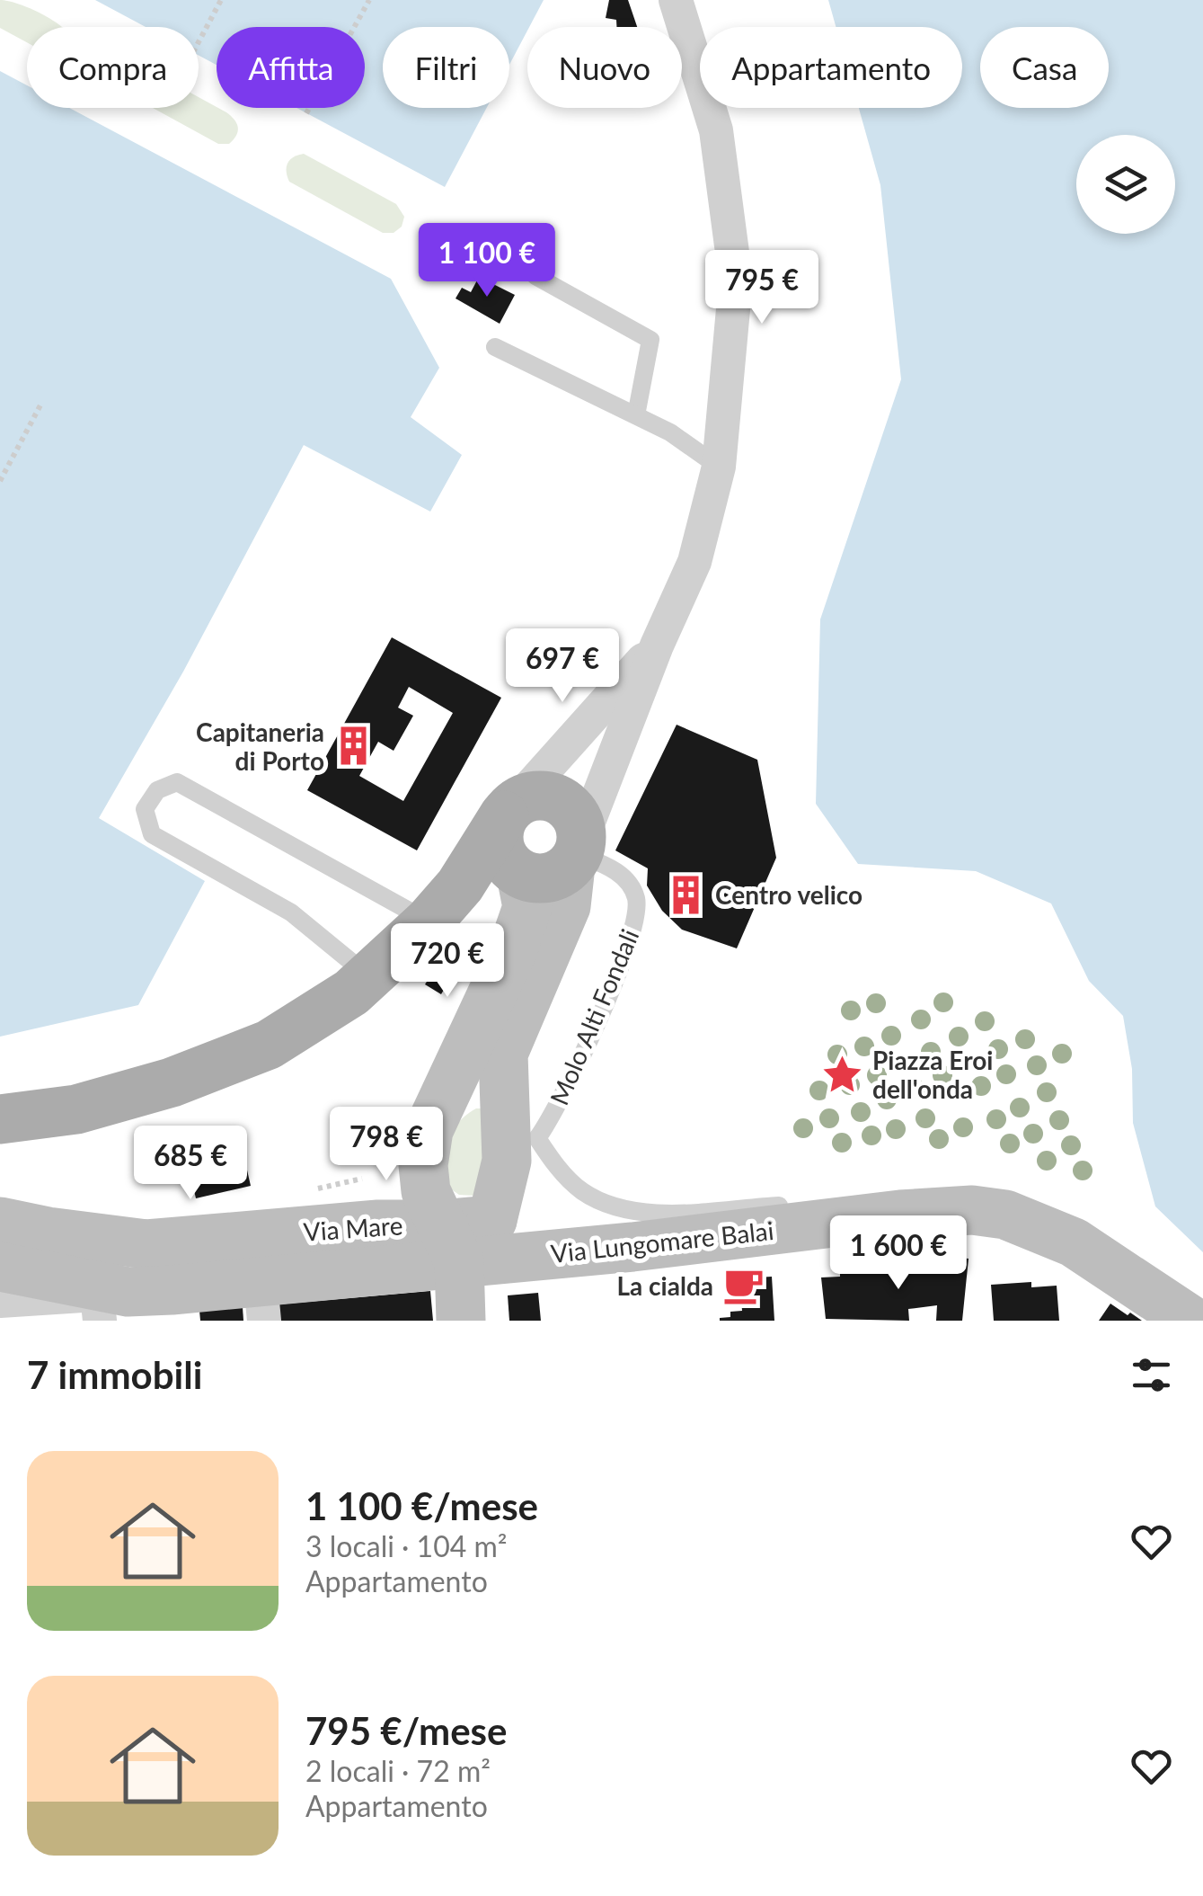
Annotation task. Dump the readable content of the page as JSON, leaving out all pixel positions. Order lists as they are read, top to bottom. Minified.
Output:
{"streets":{"street":["Molo Alti Fondali","Via Mare","Via Lungomare Balai"]},"crossings":[["Molo Alti Fondali","Via Mare"],["Molo Alti Fondali","Via Lungomare Balai"],["Via Mare","Via Lungomare Balai"]],"places":{"building":["Capitaneria di Porto","Centro velico"],"place":["Piazza Eroi dell'onda"],"cafe":["La cialda"]},"page":{"chip":["Compra","Affitta","Filtri","Nuovo","Appartamento","Casa"],"price":["1 100 €","795 €","697 €","720 €","798 €","685 €","1 600 €"],"heading":"7 immobili","list":[{"name":"1 100 €/mese","note":"3 locali · 104 m² · Appartamento"},{"name":"795 €/mese","note":"2 locali · 72 m² · Appartamento"}]}}
